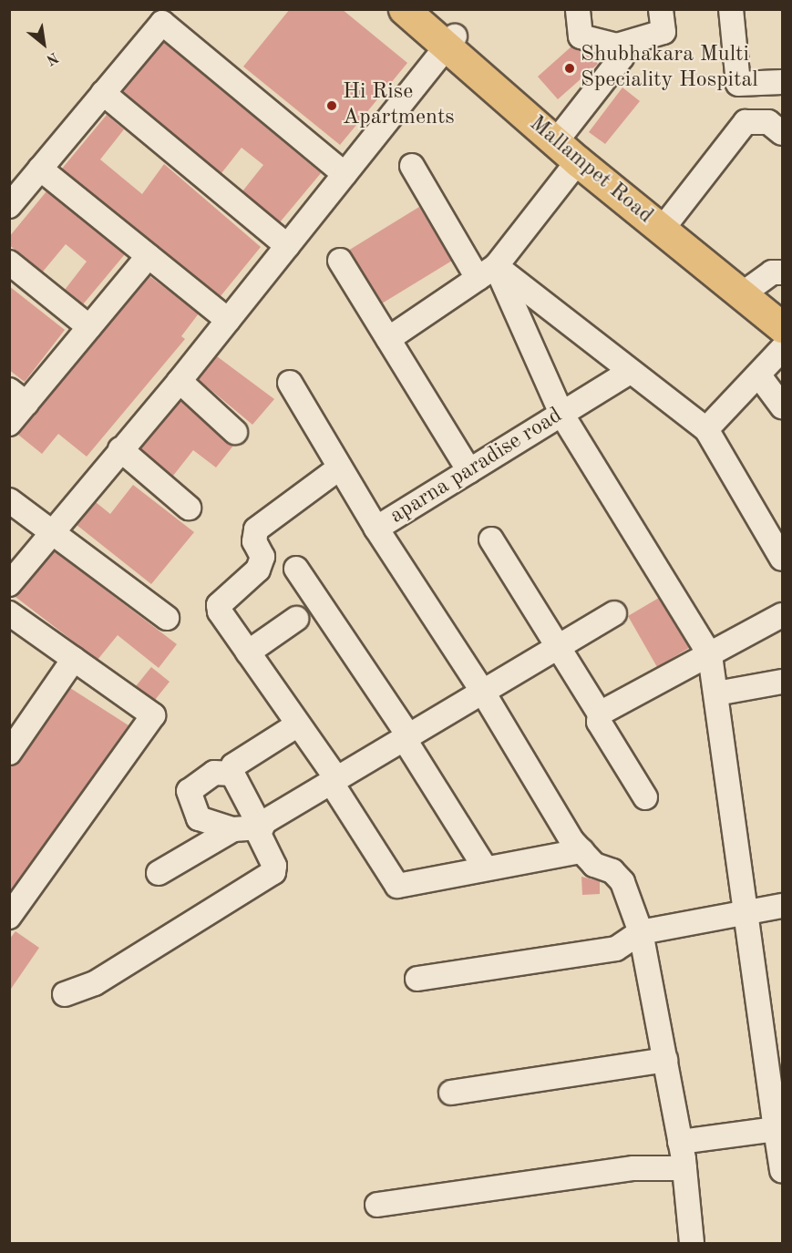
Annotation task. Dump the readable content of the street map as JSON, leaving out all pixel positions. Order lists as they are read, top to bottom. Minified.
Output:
{"streets":{"main road":["Mallampet Road"],"street":["aparna paradise road"]},"places":["Shubhakara Multi Speciality Hospital","Hi Rise Apartments"],"north":"bottom right"}
